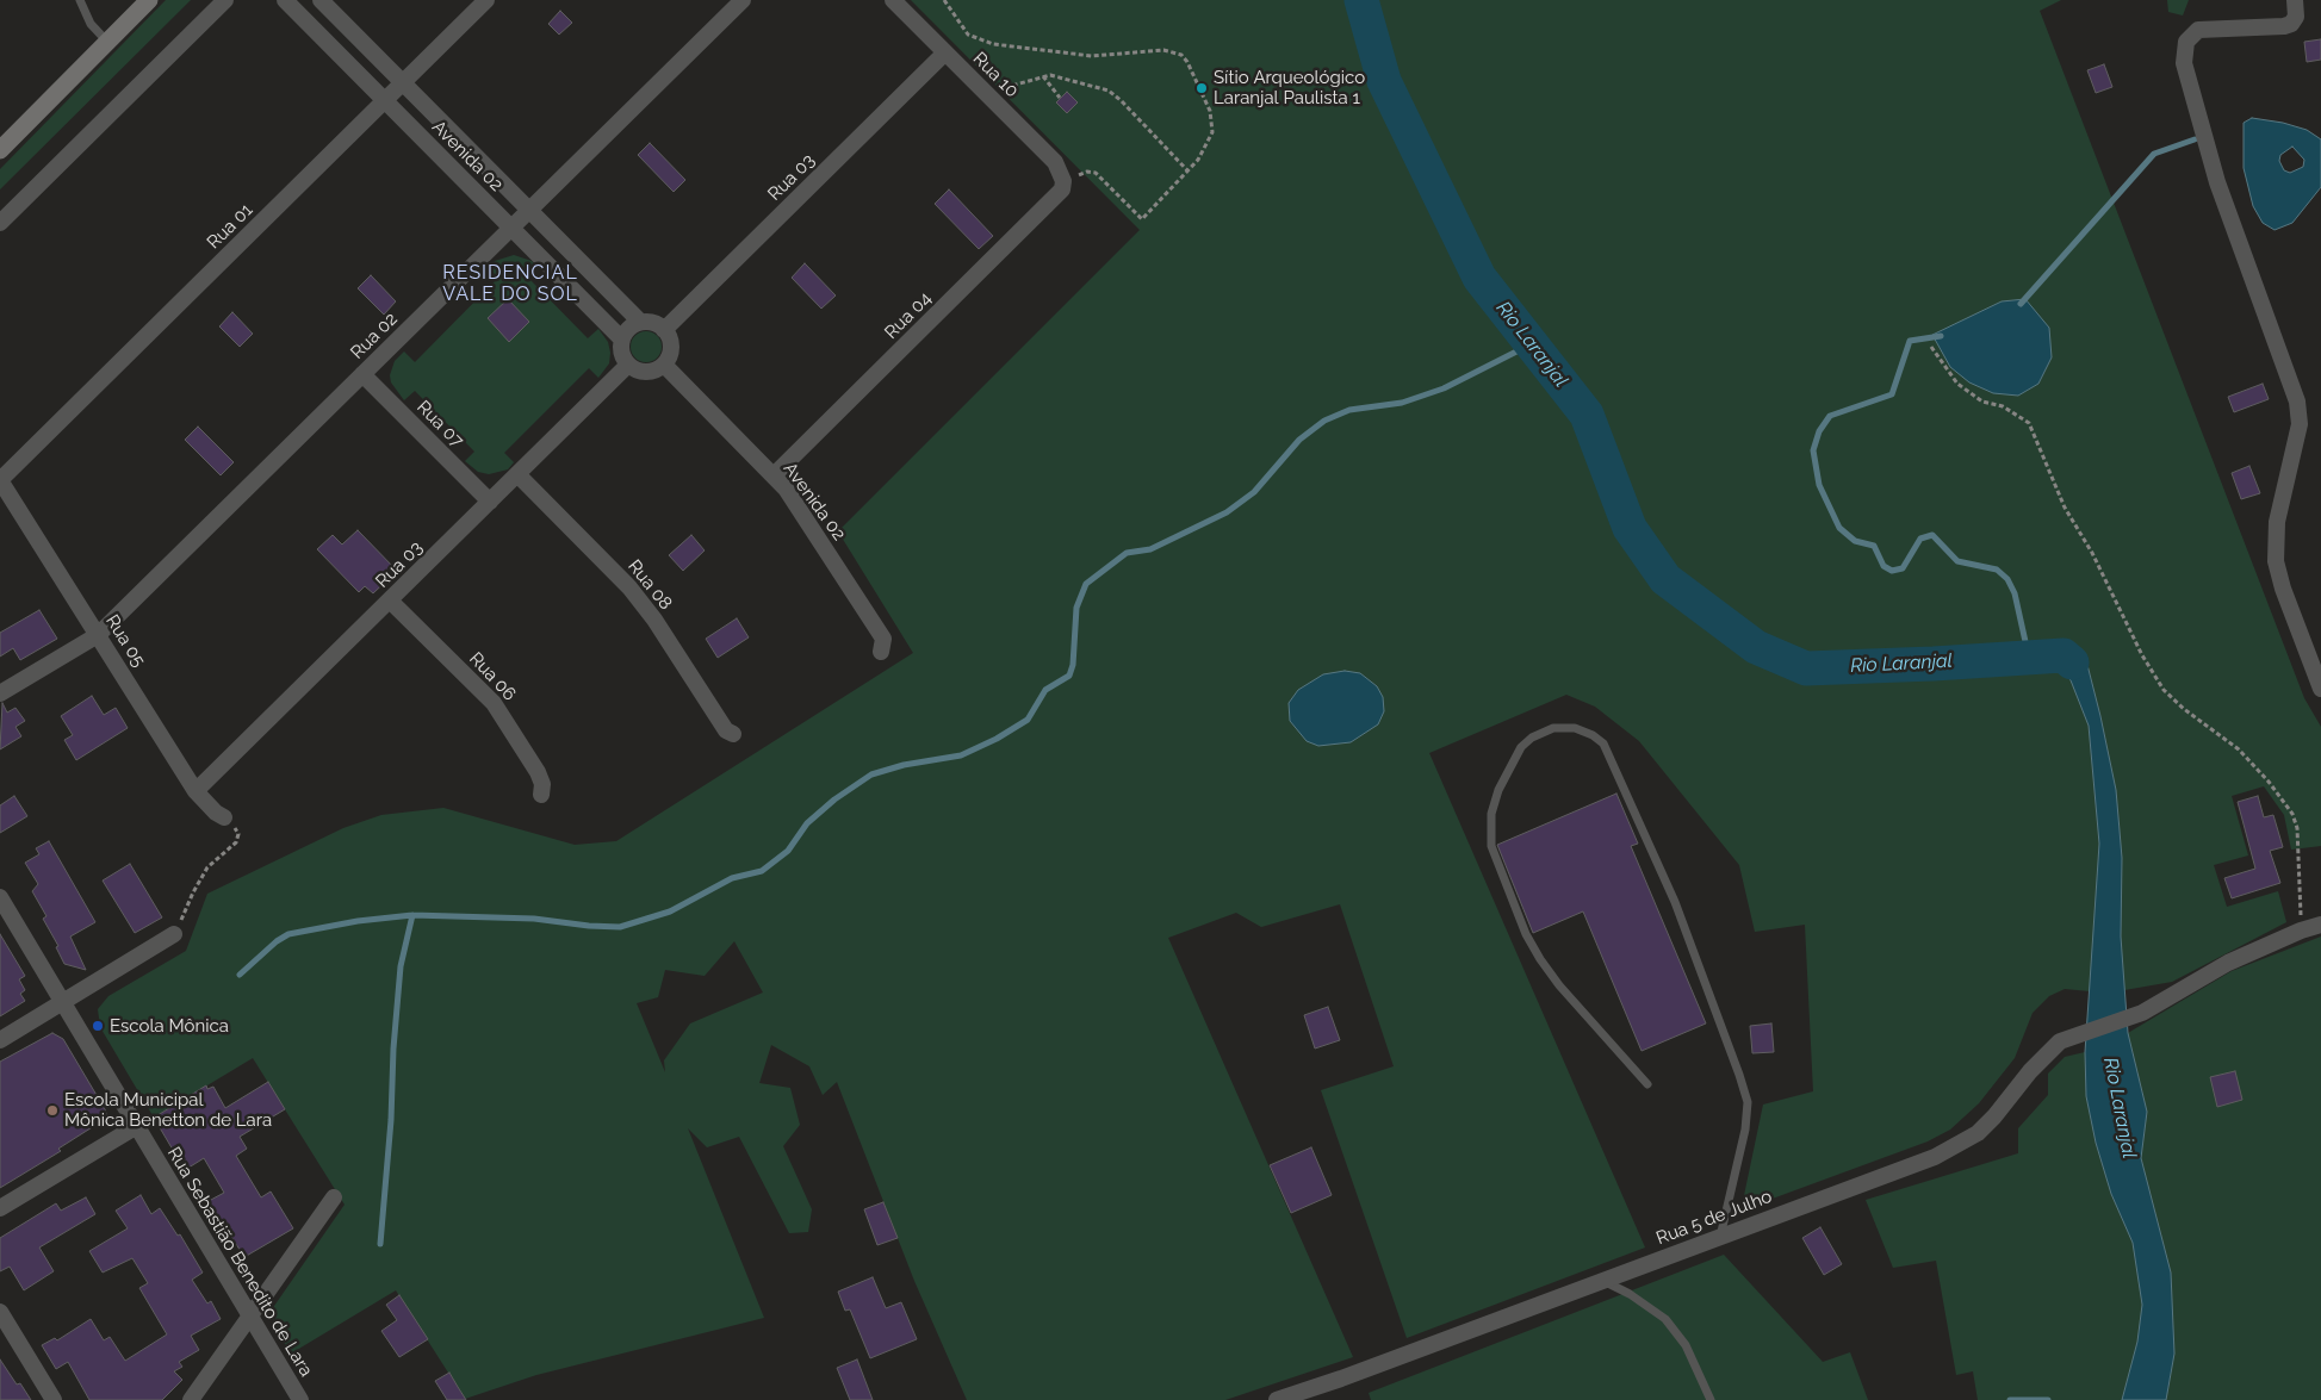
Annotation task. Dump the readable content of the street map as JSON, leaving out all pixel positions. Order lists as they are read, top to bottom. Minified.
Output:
{"streets":{"street":["Rua 10","Avenida 02","Rua 03","Rua 01","Rua 04","Rua 02","Rua 07","Rua 08","Rua 05","Rua 06","Rua 5 de Julho","Rua Sebastião Benedito de Lara"]},"crossings":[["Rua 10","Rua 03"],["Rua 10","Rua 04"],["Avenida 02","Rua 03"],["Avenida 02","Rua 01"],["Avenida 02","Rua 04"],["Avenida 02","Rua 02"],["Rua 03","Rua 07"],["Rua 03","Rua 08"],["Rua 03","Rua 05"],["Rua 03","Rua 06"],["Rua 01","Rua 05"],["Rua 02","Rua 07"],["Rua 02","Rua 05"]],"districts":["RESIDENCIAL VALE DO SOL"],"water":["Rio Laranjal"],"places":["Sítio Arqueológico Laranjal Paulista 1","Escola Mônica","Escola Municipal Mônica Benetton de Lara"]}
